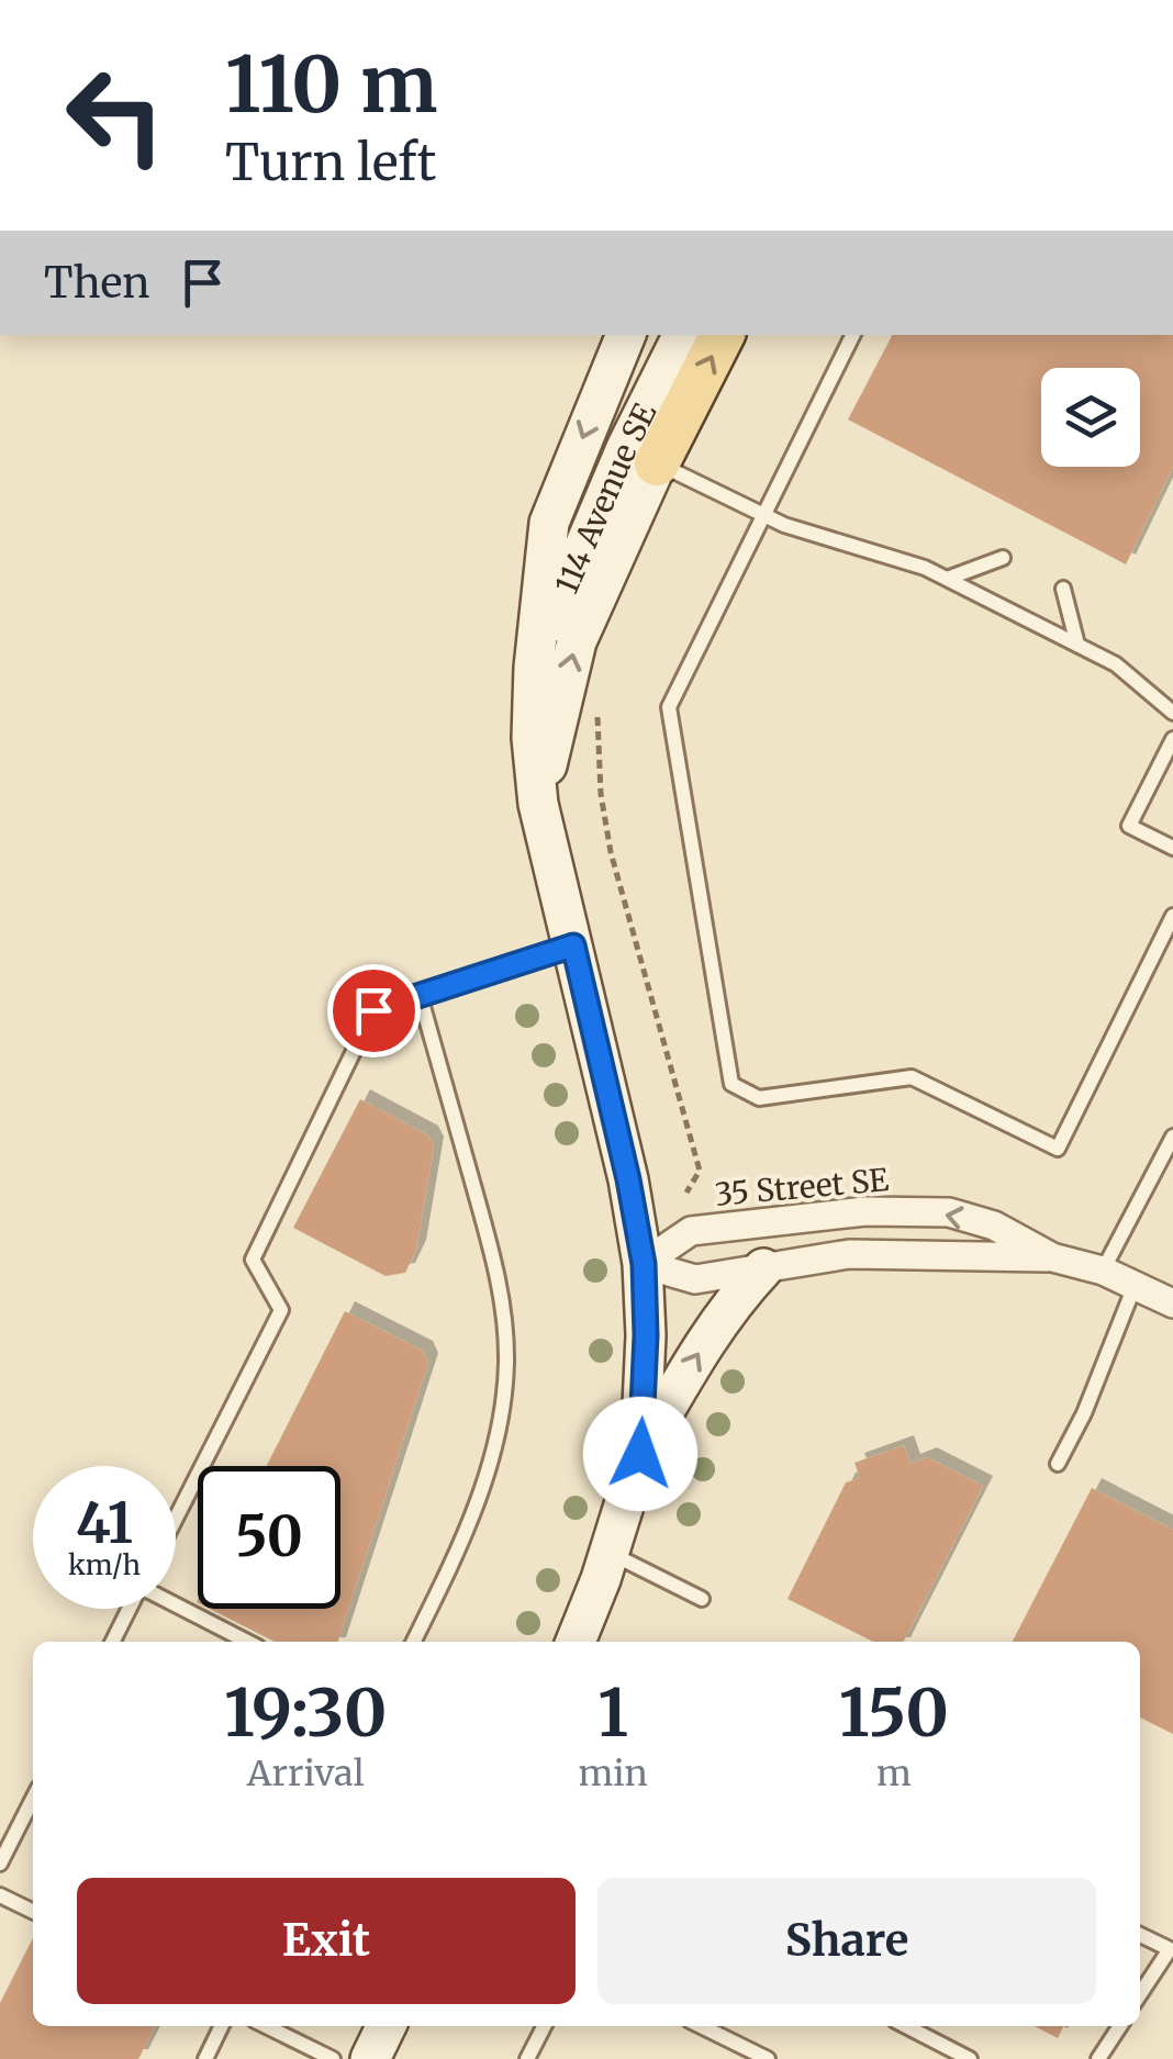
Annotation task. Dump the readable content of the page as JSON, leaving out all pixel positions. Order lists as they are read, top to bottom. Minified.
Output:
{"streets":{"main road":["114 Avenue SE"],"street":["35 Street SE"]},"crossings":[["114 Avenue SE","35 Street SE"]],"page":{"turn":["110 m","Turn left"],"then":"Then","speed":"41 km/h","limit":"50","eta":["19:30","Arrival","1","min","150","m"],"buttons":["Exit","Share"]}}
